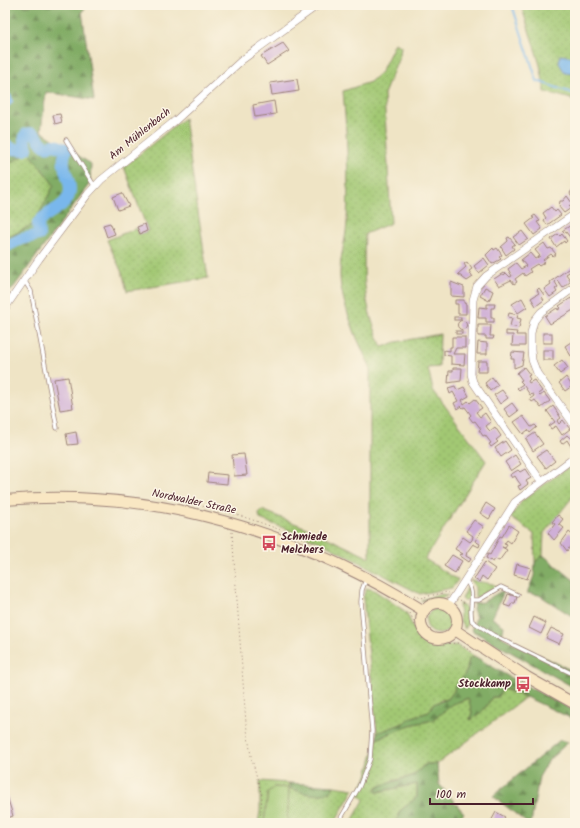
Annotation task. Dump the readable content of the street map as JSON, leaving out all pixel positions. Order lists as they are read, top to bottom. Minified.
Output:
{"streets":{"main road":["Nordwalder Straße"],"street":["Am Mühlenbach"]},"places":{"bus stop":["Schmiede Melchers","Stockkamp"]},"scale_bar":"100 m"}
